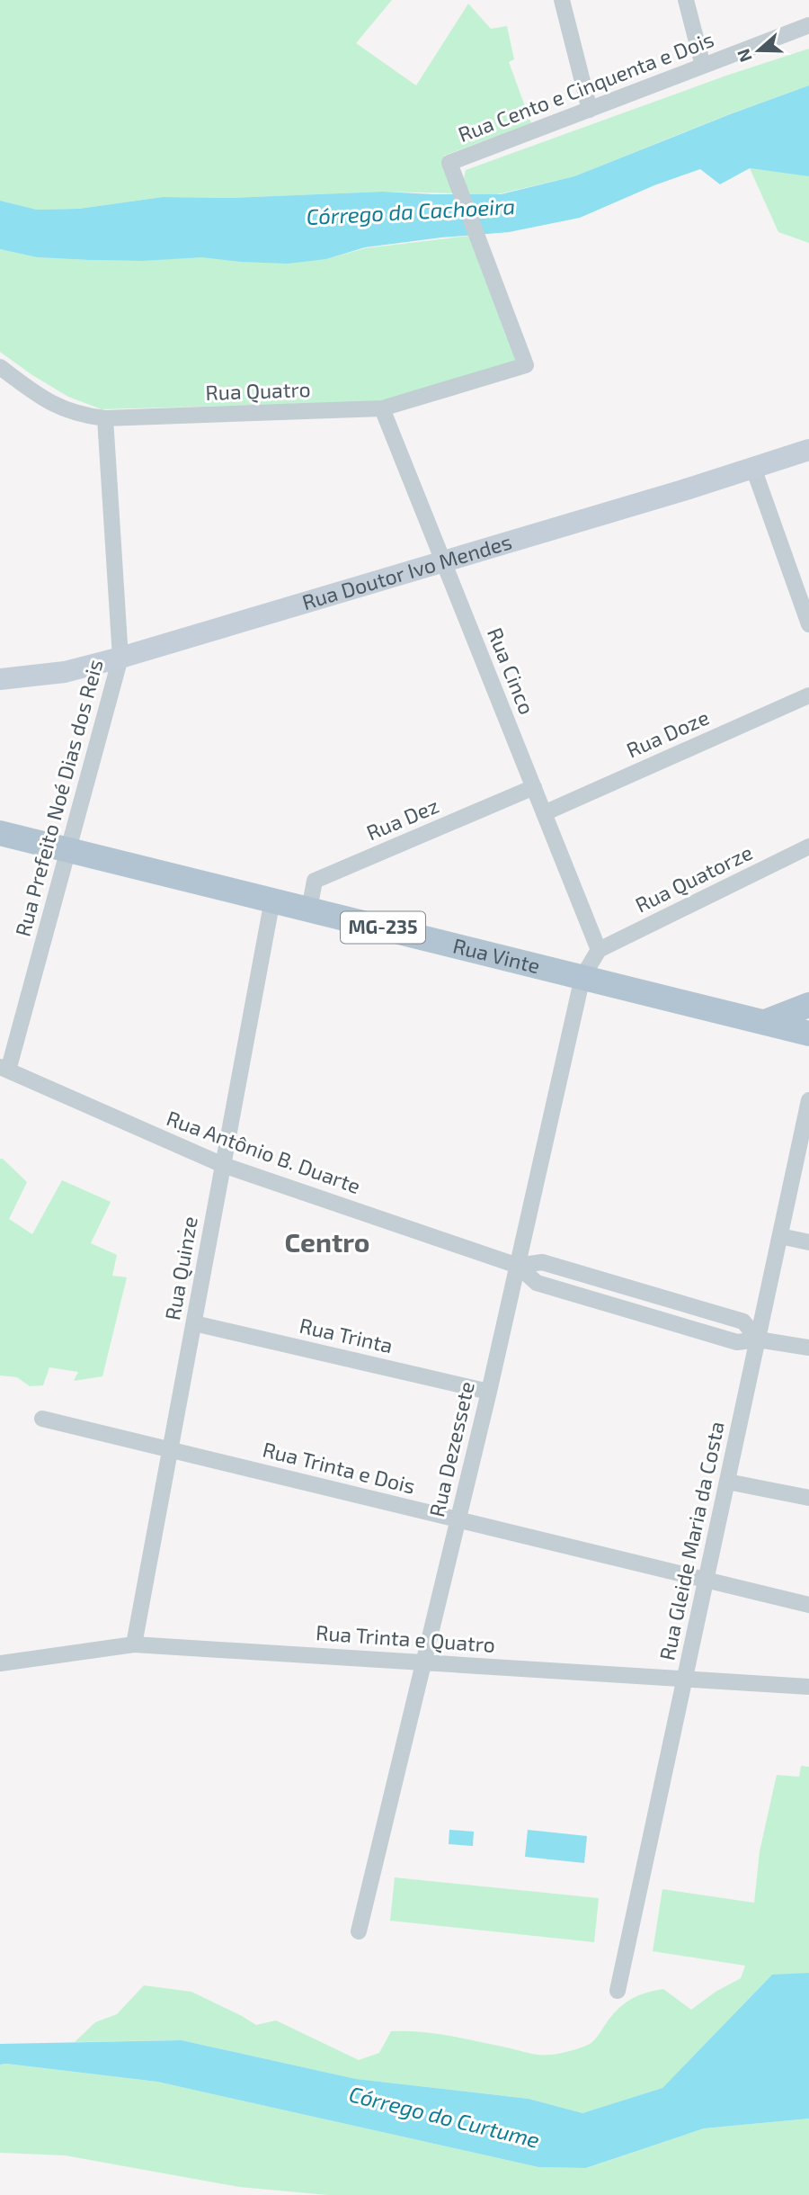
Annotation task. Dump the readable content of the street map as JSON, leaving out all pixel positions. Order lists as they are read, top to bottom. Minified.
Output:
{"streets":{"main road":["MG-235","Rua Vinte"],"street":["Rua Cento e Cinquenta e Dois","Rua Quatro","Rua Doutor Ivo Mendes","Rua Cinco","Rua Doze","Rua Prefeito Noé Dias dos Reis","Rua Dez","Rua Quatorze","Rua Antônio B. Duarte","Rua Quinze","Rua Trinta","Rua Dezessete","Rua Trinta e Dois","Rua Gleide Maria da Costa","Rua Trinta e Quatro"]},"crossings":[["Rua Cento e Cinquenta e Dois","Rua Quatro"],["Rua Quatro","Rua Cinco"],["Rua Quatro","Rua Prefeito Noé Dias dos Reis"],["Rua Doutor Ivo Mendes","Rua Cinco"],["Rua Doutor Ivo Mendes","Rua Prefeito Noé Dias dos Reis"],["Rua Cinco","Rua Doze"],["Rua Cinco","Rua Dez"],["Rua Cinco","Rua Quatorze"],["Rua Cinco","Rua Dezessete"],["Rua Prefeito Noé Dias dos Reis","Rua Vinte"],["Rua Prefeito Noé Dias dos Reis","Rua Antônio B. Duarte"],["Rua Dez","Rua Vinte"],["Rua Quatorze","Rua Dezessete"],["Rua Vinte","Rua Quinze"],["Rua Vinte","Rua Dezessete"],["Rua Antônio B. Duarte","Rua Quinze"],["Rua Antônio B. Duarte","Rua Dezessete"],["Rua Antônio B. Duarte","Rua Gleide Maria da Costa"],["Rua Quinze","Rua Trinta"],["Rua Quinze","Rua Trinta e Dois"],["Rua Quinze","Rua Trinta e Quatro"],["Rua Trinta","Rua Dezessete"],["Rua Dezessete","Rua Trinta e Dois"],["Rua Dezessete","Rua Trinta e Quatro"],["Rua Trinta e Dois","Rua Gleide Maria da Costa"],["Rua Gleide Maria da Costa","Rua Trinta e Quatro"]],"districts":["Centro"],"water":["Córrego da Cachoeira","Córrego do Curtume"],"north":"left"}
